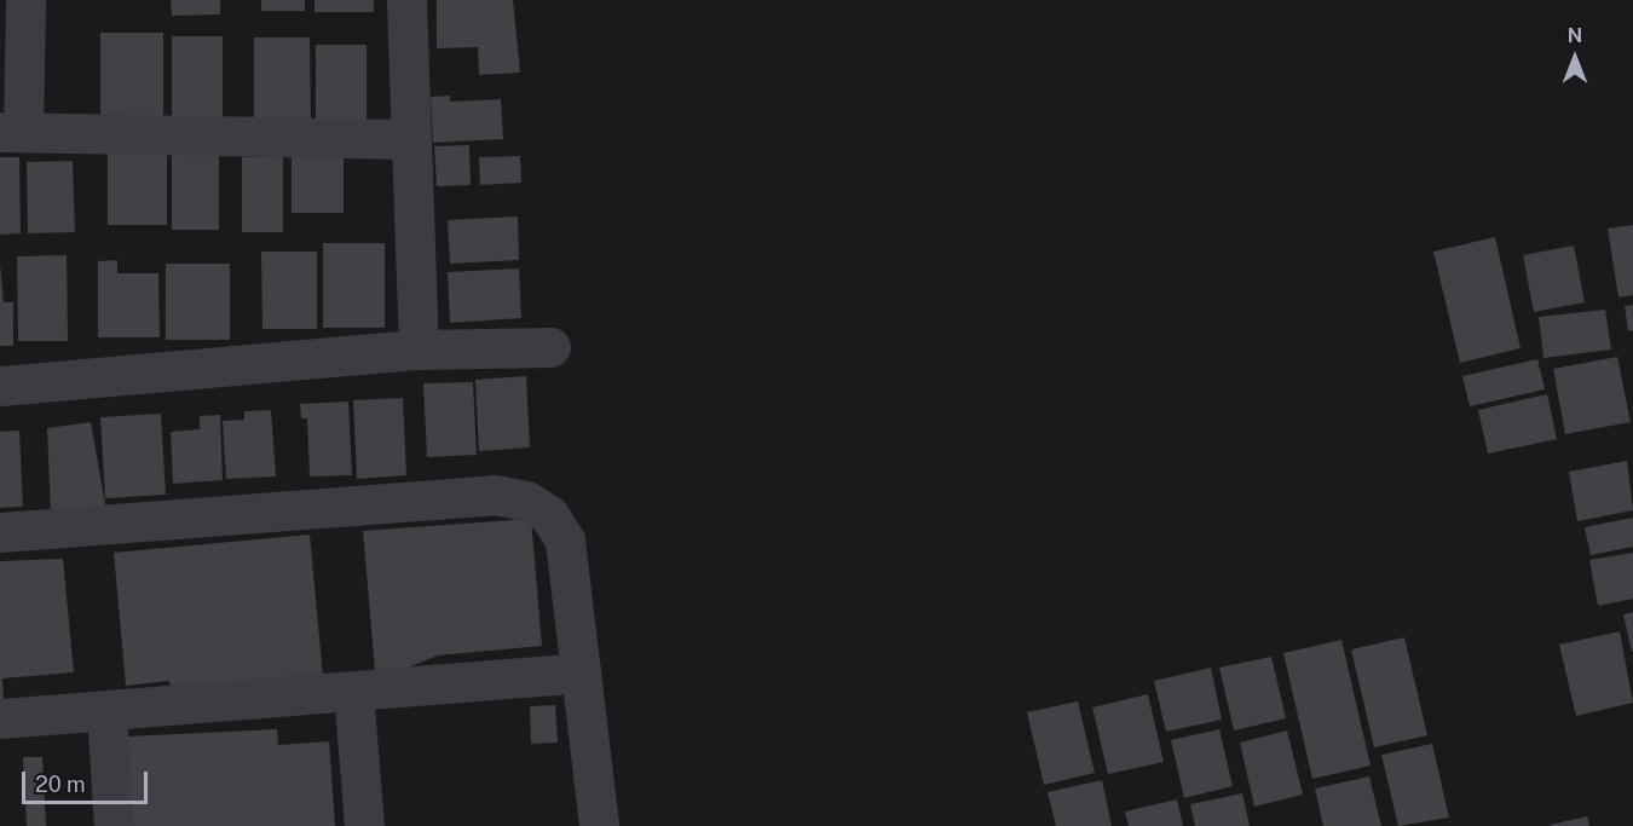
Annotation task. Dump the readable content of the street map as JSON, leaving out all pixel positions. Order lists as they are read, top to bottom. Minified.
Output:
{"scale_bar":"20 m","north":"top"}
